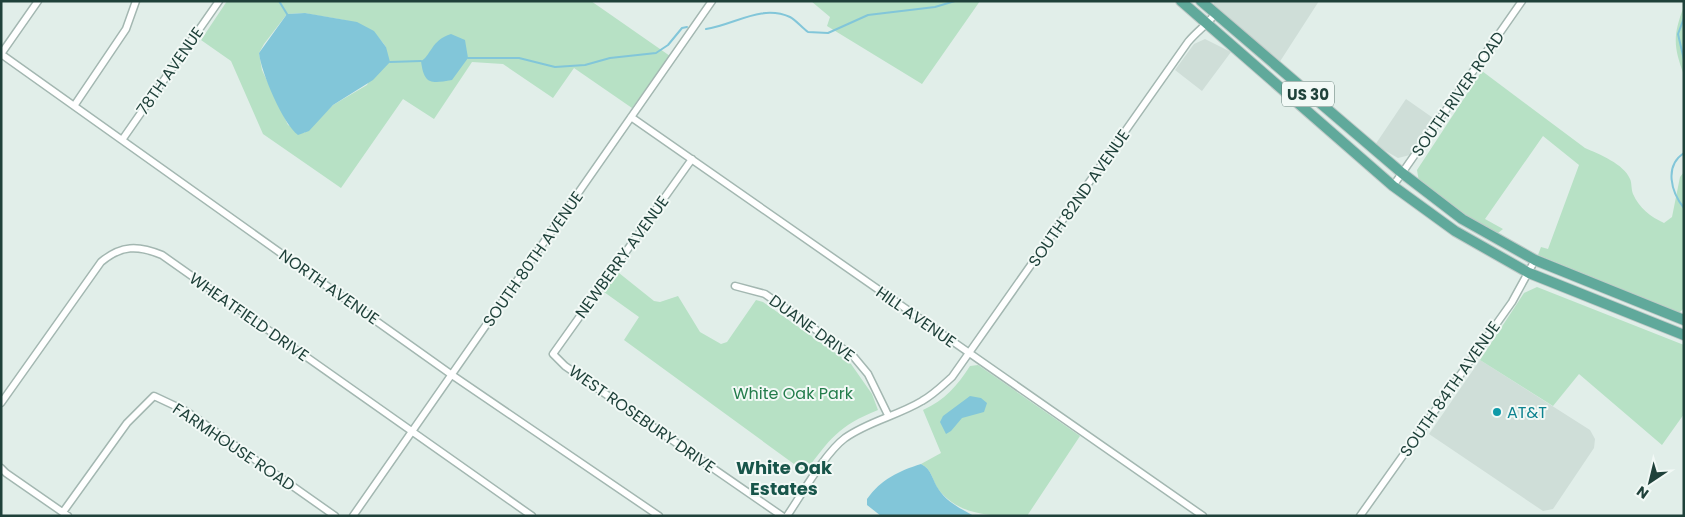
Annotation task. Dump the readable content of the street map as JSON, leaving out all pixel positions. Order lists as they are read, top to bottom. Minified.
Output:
{"streets":{"main road":["US 30"],"street":["78TH AVENUE","SOUTH RIVER ROAD","SOUTH 82ND AVENUE","NEWBERRY AVENUE","SOUTH 80TH AVENUE","NORTH AVENUE","WHEATFIELD DRIVE","HILL AVENUE","DUANE DRIVE","SOUTH 84TH AVENUE","WEST ROSEBURY DRIVE","FARMHOUSE ROAD"]},"crossings":[["78TH AVENUE","NORTH AVENUE"],["US 30","SOUTH RIVER ROAD"],["US 30","SOUTH 82ND AVENUE"],["US 30","SOUTH 84TH AVENUE"],["SOUTH 82ND AVENUE","HILL AVENUE"],["SOUTH 82ND AVENUE","DUANE DRIVE"],["NEWBERRY AVENUE","HILL AVENUE"],["NEWBERRY AVENUE","WEST ROSEBURY DRIVE"],["SOUTH 80TH AVENUE","NORTH AVENUE"],["SOUTH 80TH AVENUE","WHEATFIELD DRIVE"],["SOUTH 80TH AVENUE","HILL AVENUE"]],"districts":["White Oak Estates"],"parks":["White Oak Park"],"places":["AT&T"],"north":"bottom left"}
